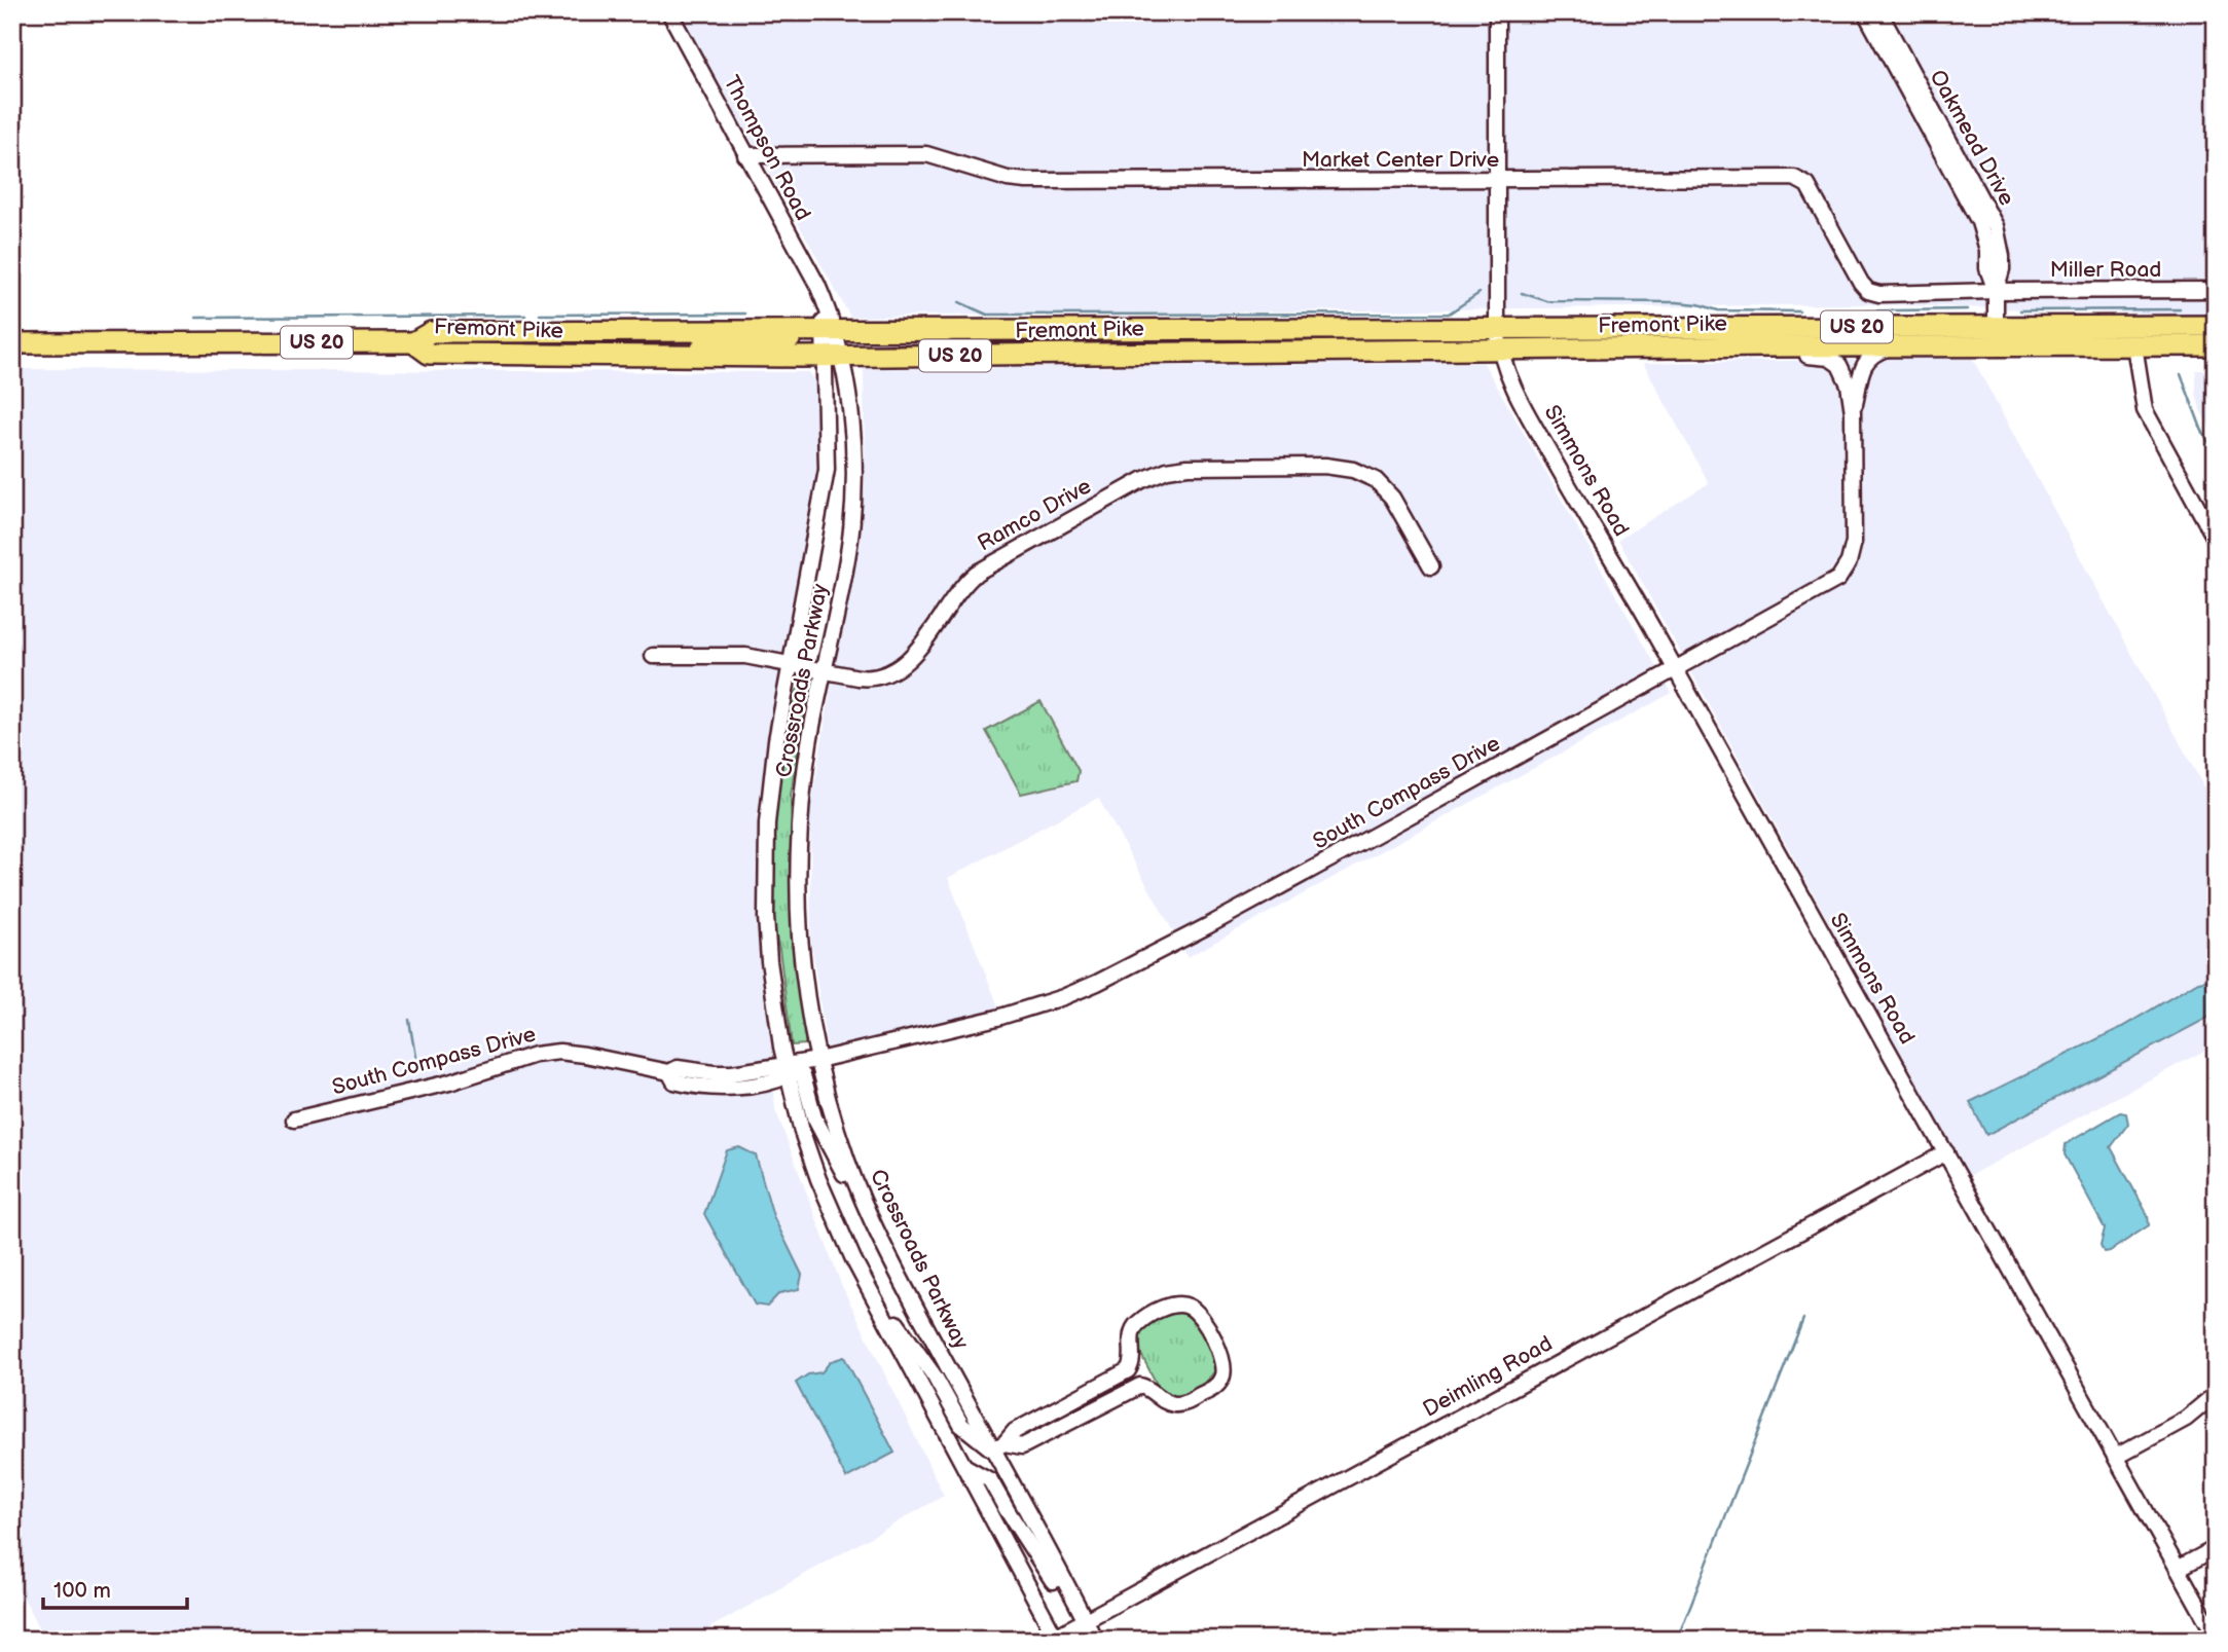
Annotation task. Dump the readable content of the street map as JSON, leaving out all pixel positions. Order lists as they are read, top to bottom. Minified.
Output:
{"streets":{"highway":["Fremont Pike","US 20"],"street":["Oakmead Drive","Thompson Road","Market Center Drive","Miller Road","Simmons Road","Ramco Drive","Crossroads Parkway","South Compass Drive","Deimling Road"]},"crossings":[["Oakmead Drive","Market Center Drive"],["Oakmead Drive","Miller Road"],["Oakmead Drive","Fremont Pike"],["Thompson Road","Market Center Drive"],["Thompson Road","Fremont Pike"],["Thompson Road","Crossroads Parkway"],["Market Center Drive","Miller Road"],["Market Center Drive","Simmons Road"],["Fremont Pike","US 20"],["Fremont Pike","Simmons Road"],["Fremont Pike","Crossroads Parkway"],["Fremont Pike","South Compass Drive"],["Simmons Road","South Compass Drive"],["Simmons Road","Deimling Road"],["Ramco Drive","Crossroads Parkway"],["Crossroads Parkway","South Compass Drive"],["Crossroads Parkway","Deimling Road"]],"scale_bar":"100 m"}
